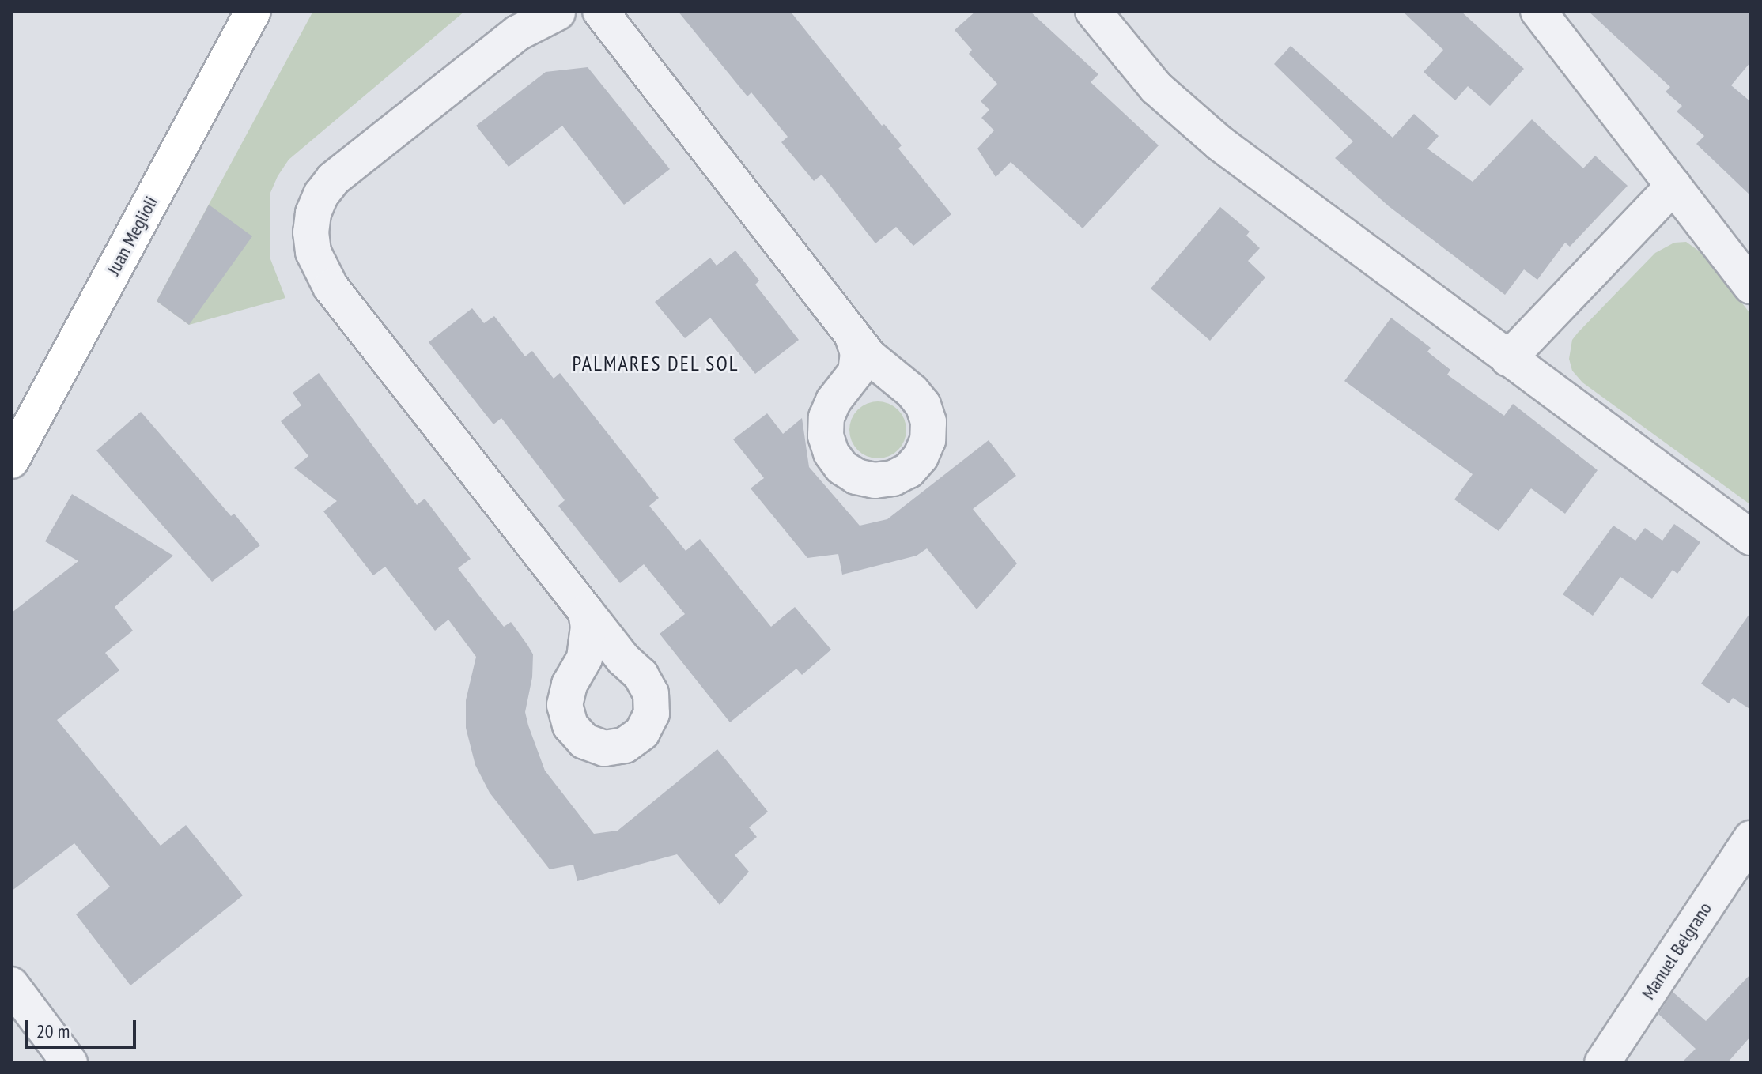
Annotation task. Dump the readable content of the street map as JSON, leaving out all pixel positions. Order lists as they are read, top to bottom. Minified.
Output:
{"streets":{"main road":["Juan Meglioli"],"street":["Manuel Belgrano"]},"districts":["PALMARES DEL SOL"],"scale_bar":"20 m"}
